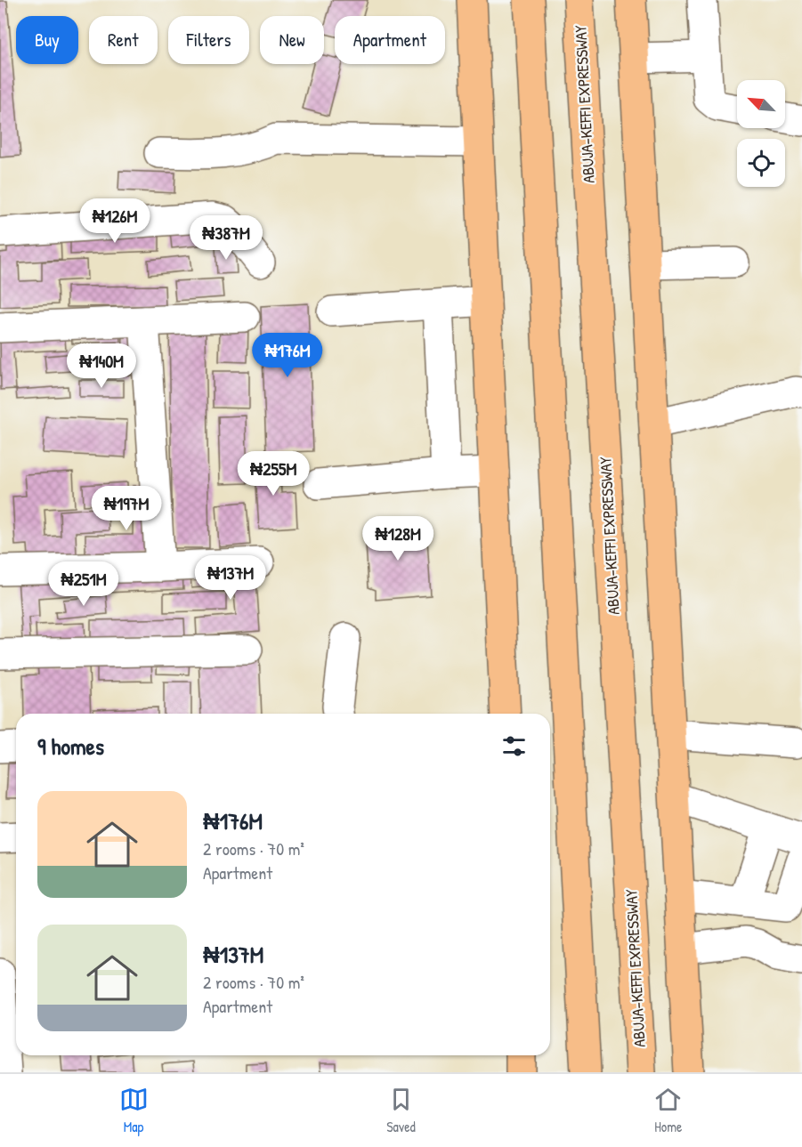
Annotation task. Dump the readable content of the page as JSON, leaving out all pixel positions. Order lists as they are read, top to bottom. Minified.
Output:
{"streets":{"main road":["ABUJA-KEFFI EXPRESSWAY"]},"north":"top left","page":{"chip":["Buy","Rent","Filters","New","Apartment"],"price":["₦126M","₦387M","₦176M","₦140M","₦255M","₦197M","₦128M","₦137M","₦251M"],"heading":"9 homes","list":[{"name":"₦176M","note":"2 rooms · 70 m² · Apartment"},{"name":"₦137M","note":"2 rooms · 70 m² · Apartment"}],"tabs":["Map","Saved","Home"]}}
